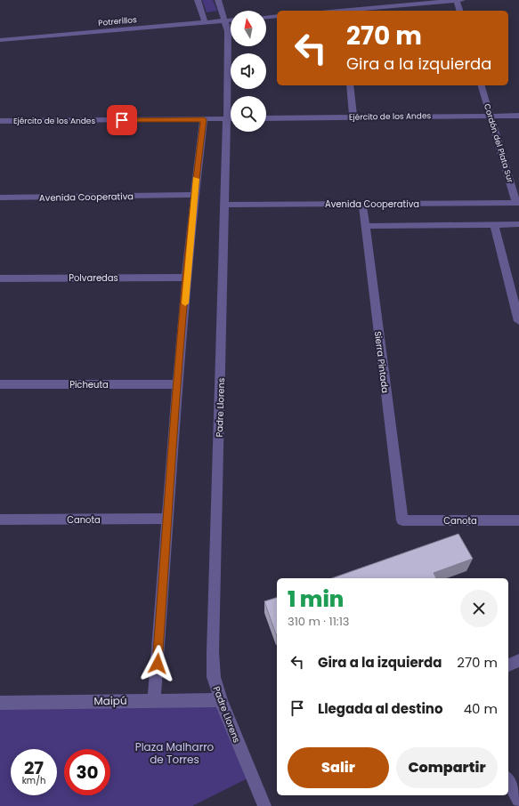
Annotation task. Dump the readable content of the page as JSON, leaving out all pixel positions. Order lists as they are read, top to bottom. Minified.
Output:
{"streets":{"street":["Potrerillos","Ejército de los Andes","Cordón del Plata Sur","Avenida Cooperativa","Polvaredas","Sierra Pintada","Picheuta","Padre Llorens","Canota","Maipú"]},"crossings":[["Potrerillos","Padre Llorens"],["Ejército de los Andes","Cordón del Plata Sur"],["Cordón del Plata Sur","Avenida Cooperativa"],["Avenida Cooperativa","Sierra Pintada"],["Avenida Cooperativa","Padre Llorens"],["Sierra Pintada","Canota"],["Padre Llorens","Maipú"]],"parks":["Plaza Malharro de Torres"],"north":"top","page":{"turn":["270 m","Gira a la izquierda"],"heading":["1 min","310 m · 11:13"],"list":[{"name":"Gira a la izquierda","value":"270 m"},{"name":"Llegada al destino","value":"40 m"}],"buttons":["Salir","Compartir"],"speed":"27 km/h","limit":"30"}}
